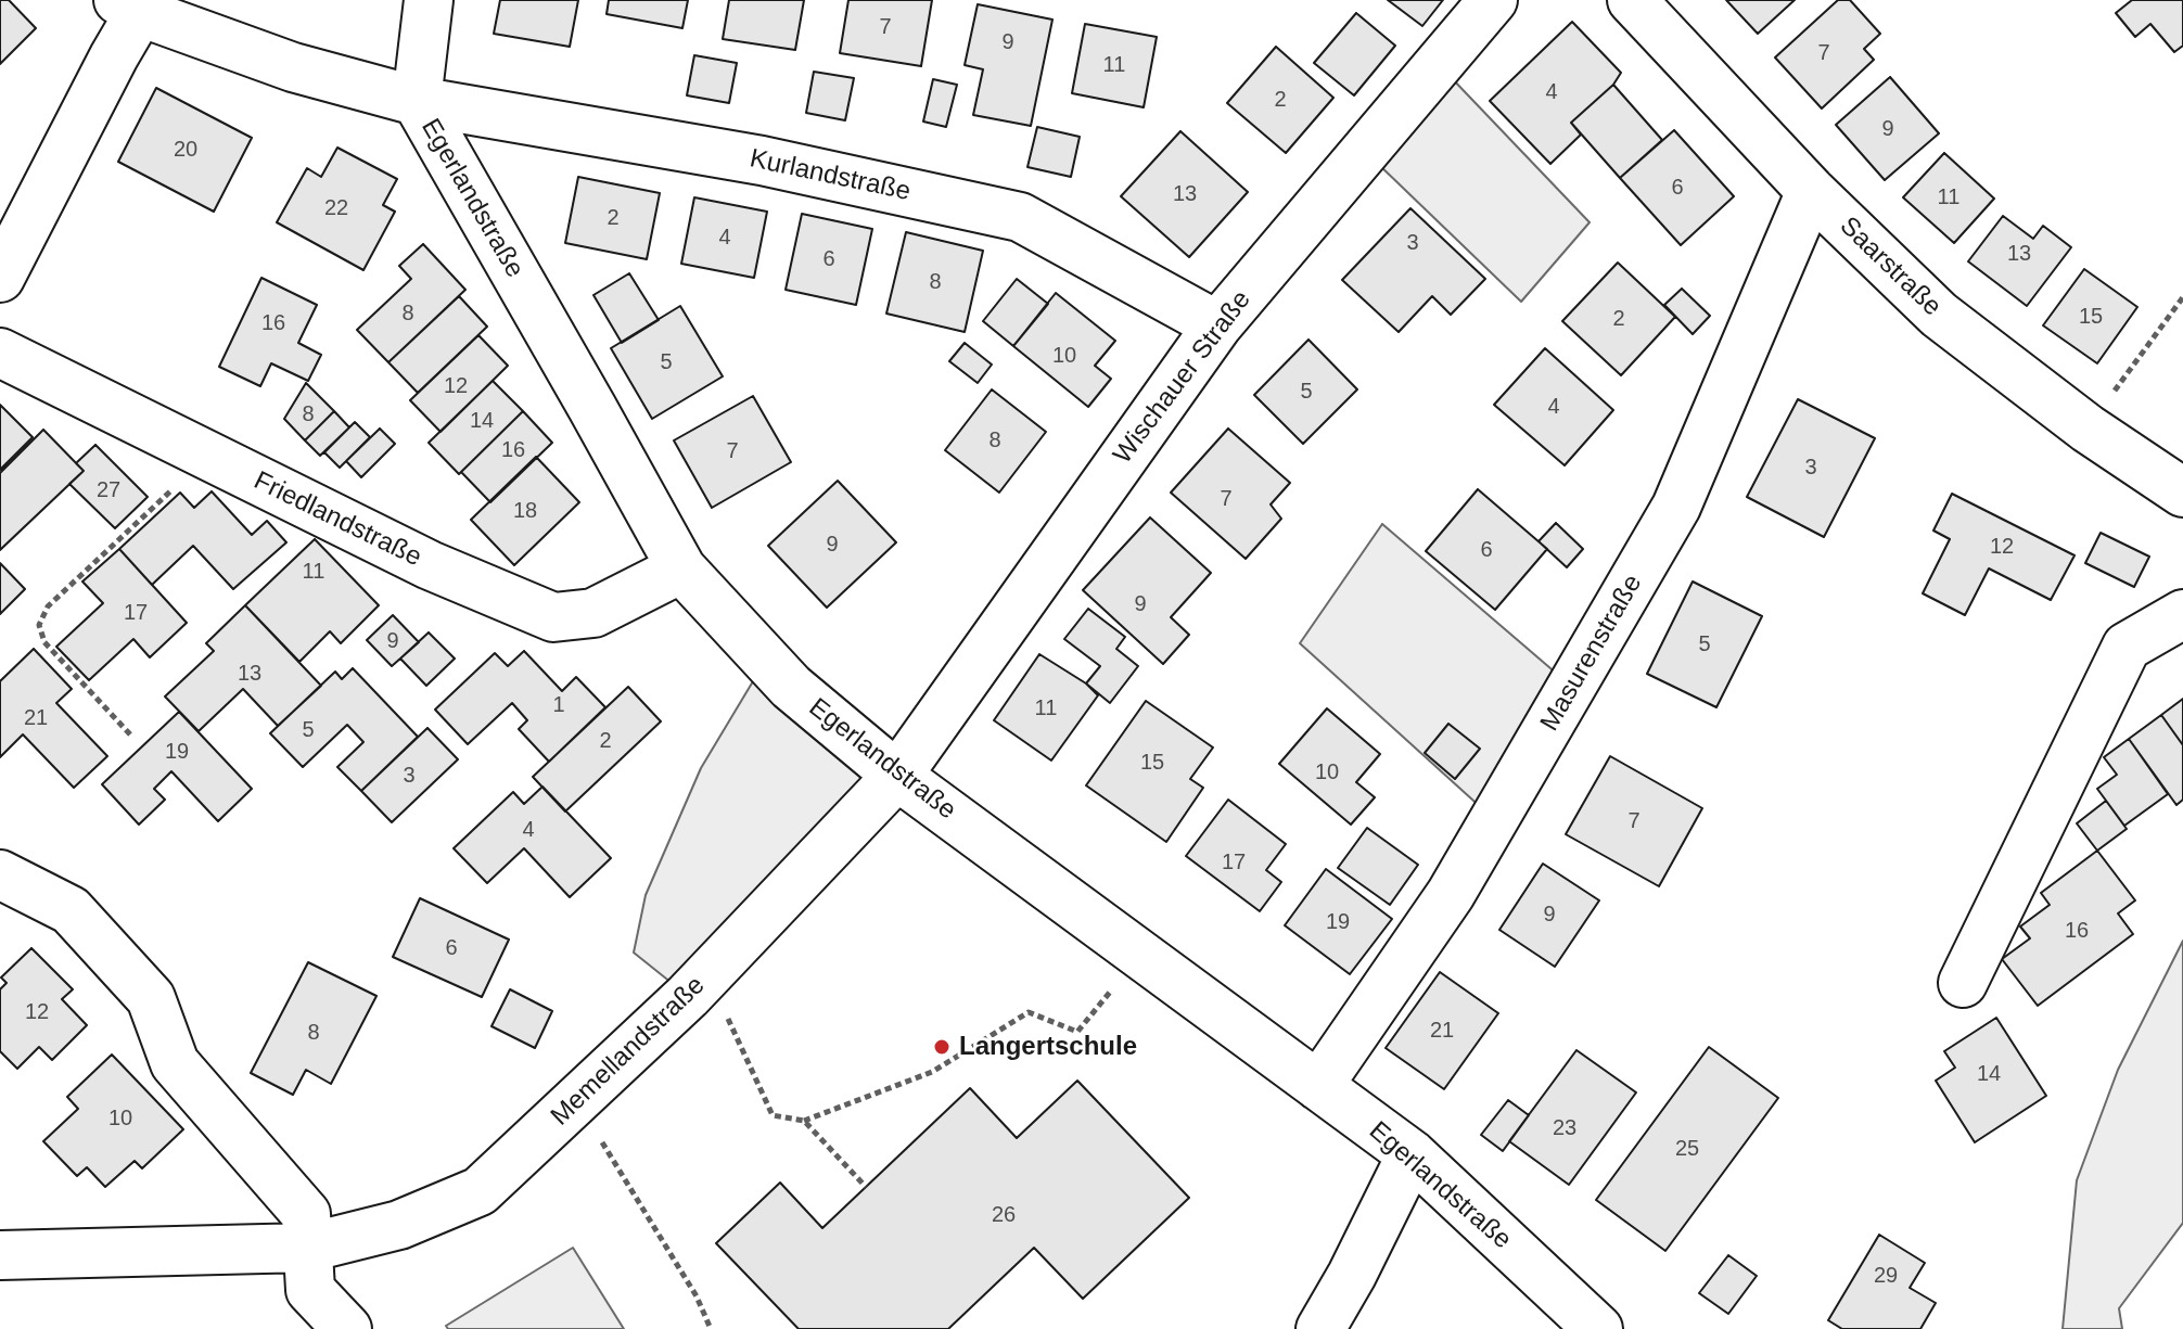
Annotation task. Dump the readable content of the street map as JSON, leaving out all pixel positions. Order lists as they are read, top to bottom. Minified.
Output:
{"streets":{"street":["Kurlandstraße","Egerlandstraße","Saarstraße","Wischauer Straße","Friedlandstraße","Masurenstraße","Memellandstraße"]},"crossings":[["Kurlandstraße","Egerlandstraße"],["Kurlandstraße","Wischauer Straße"],["Egerlandstraße","Wischauer Straße"],["Egerlandstraße","Friedlandstraße"],["Egerlandstraße","Masurenstraße"],["Egerlandstraße","Memellandstraße"],["Saarstraße","Masurenstraße"],["Wischauer Straße","Memellandstraße"]],"places":["Langertschule"],"house_numbers":["7","9","7","11","4","2","9","20","6","13","11","22","2","4","3","13","6","8","8","15","2","16","10","5","12","5","4","8","14","8","16","7","3","27","7","18","9","12","6","11","9","17","9","5","13","1","11","21","5","2","19","15","10","3","7","4","17","9","19","16","6","12","21","8","14","10","23","25","26","29"]}
